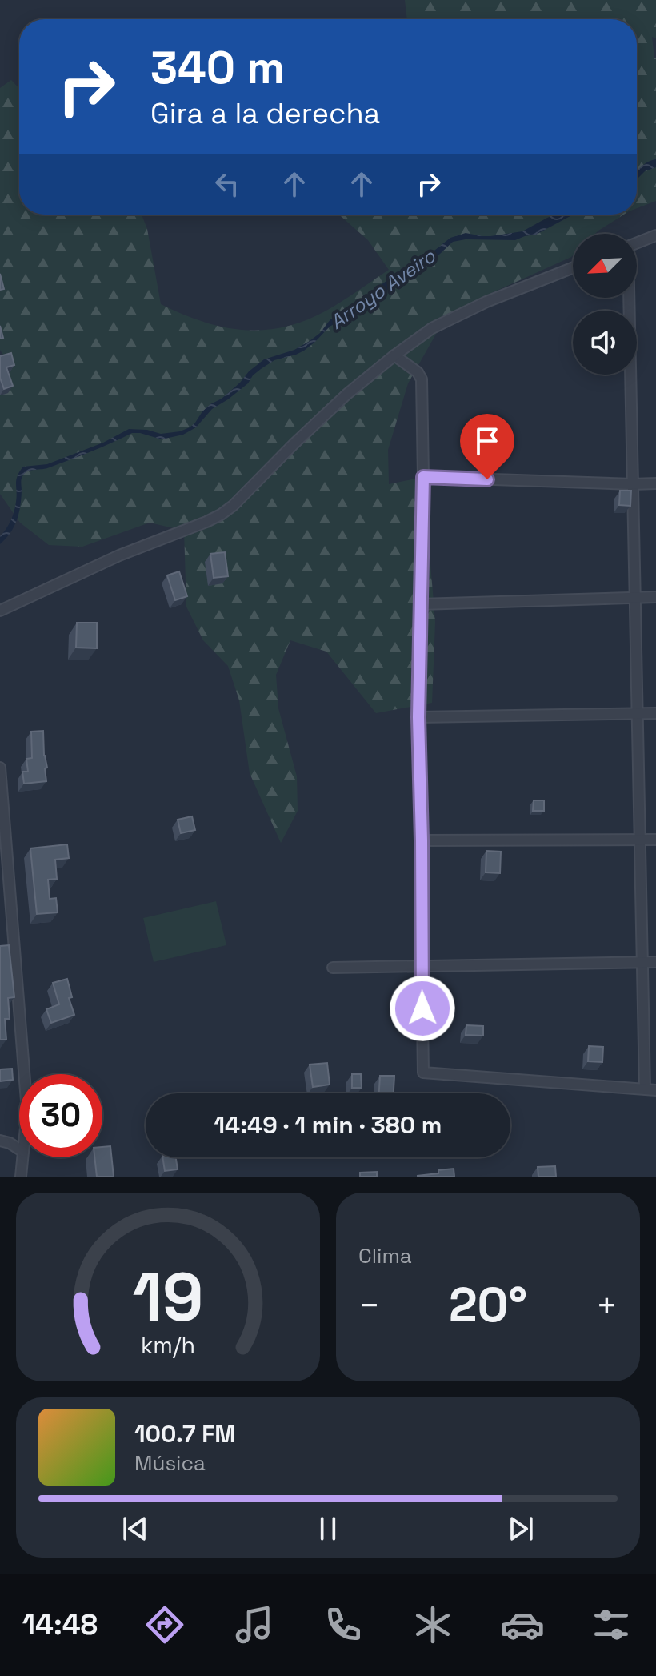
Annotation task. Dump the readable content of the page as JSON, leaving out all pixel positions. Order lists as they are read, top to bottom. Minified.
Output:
{"water":["Arroyo Aveiro"],"north":"bottom left","page":{"turn":["340 m","Gira a la derecha"],"limit":"30","trip":"14:49 · 1 min · 380 m","tile":"Clima","heat":["−","20°","+"],"song":["100.7 FM","Música"],"tabs":"14:48","gauge":["19","km/h"]}}
